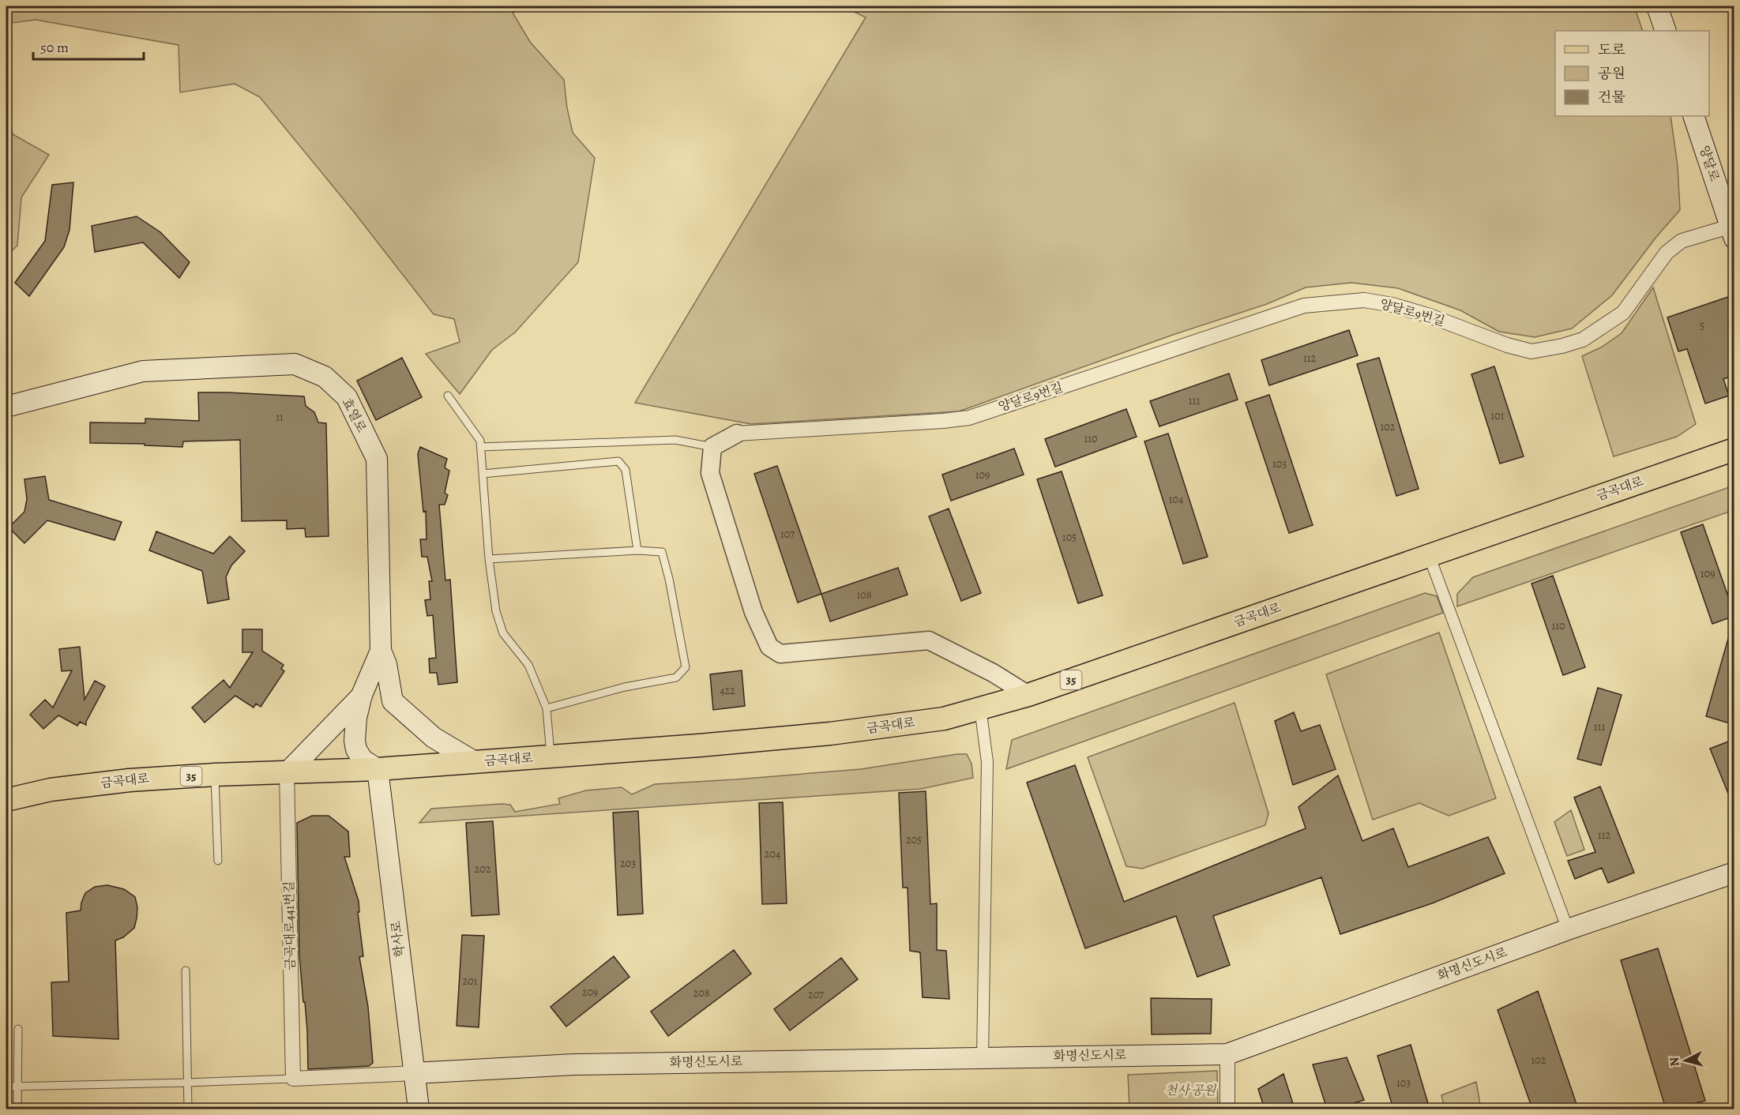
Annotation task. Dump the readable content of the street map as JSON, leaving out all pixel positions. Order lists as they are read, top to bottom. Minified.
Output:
{"streets":{"main road":["양달로","효열로","금곡대로","35","학사로","화명신도시로"],"street":["양달로9번길","금곡대로441번길"]},"crossings":[["양달로","양달로9번길"],["금곡대로","금곡대로441번길"],["금곡대로","학사로"],["학사로","화명신도시로"]],"parks":["천사 공원"],"house_numbers":["5","112","111","101","11","102","110","103","109","104","107","105","109","108","110","422","111","112","205","204","203","202","201","209","208","207","102","103"],"legend":["도로","공원","건물"],"scale_bar":"50 m","north":"left"}
